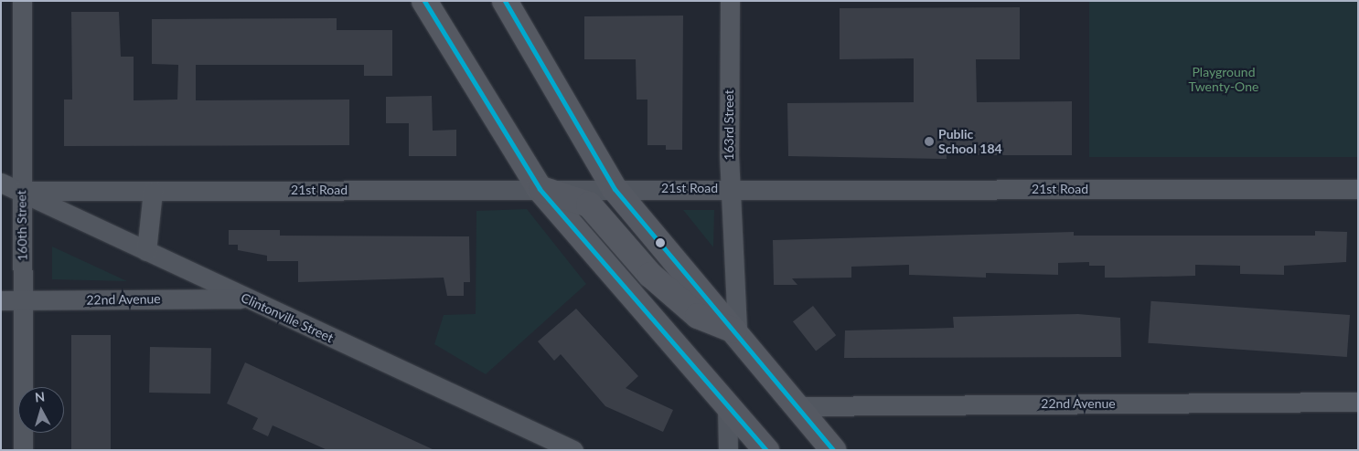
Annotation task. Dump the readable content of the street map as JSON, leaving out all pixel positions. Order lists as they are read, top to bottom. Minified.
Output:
{"streets":{"street":["163rd Street","21st Road","160th Street","22nd Avenue","Clintonville Street"]},"crossings":[["163rd Street","21st Road"],["21st Road","160th Street"],["21st Road","Clintonville Street"],["160th Street","22nd Avenue"],["160th Street","Clintonville Street"],["22nd Avenue","Clintonville Street"]],"parks":["Playground Twenty-One"],"places":["Public School 184"],"north":"top"}
